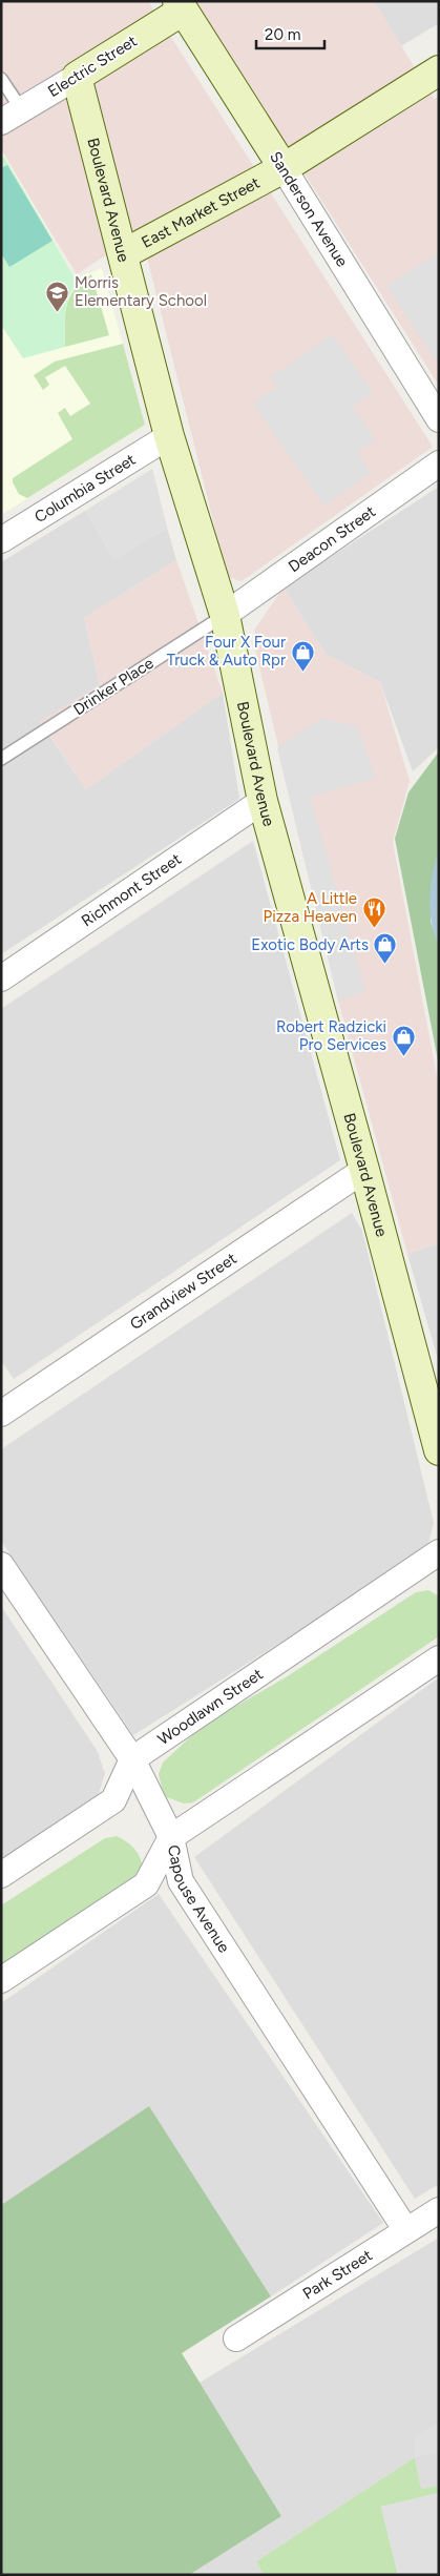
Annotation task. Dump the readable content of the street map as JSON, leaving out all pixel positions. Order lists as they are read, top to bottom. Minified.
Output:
{"streets":{"street":["Electric Street","Boulevard Avenue","Sanderson Avenue","East Market Street","Columbia Street","Deacon Street","Richmont Street","Grandview Street","Woodlawn Street","Capouse Avenue","Park Street"],"lane":["Drinker Place"]},"crossings":[["Electric Street","Boulevard Avenue"],["Electric Street","Sanderson Avenue"],["Boulevard Avenue","East Market Street"],["Boulevard Avenue","Columbia Street"],["Boulevard Avenue","Deacon Street"],["Boulevard Avenue","Drinker Place"],["Boulevard Avenue","Richmont Street"],["Boulevard Avenue","Grandview Street"],["Sanderson Avenue","East Market Street"],["Deacon Street","Drinker Place"],["Woodlawn Street","Capouse Avenue"],["Capouse Avenue","Park Street"]],"places":{"school or university":["Morris Elementary School"],"shop":["Four X Four Truck & Auto Rpr","Exotic Body Arts","Robert Radzicki Pro Services"],"restaurant":["A Little Pizza Heaven"]},"scale_bar":"20 m"}
